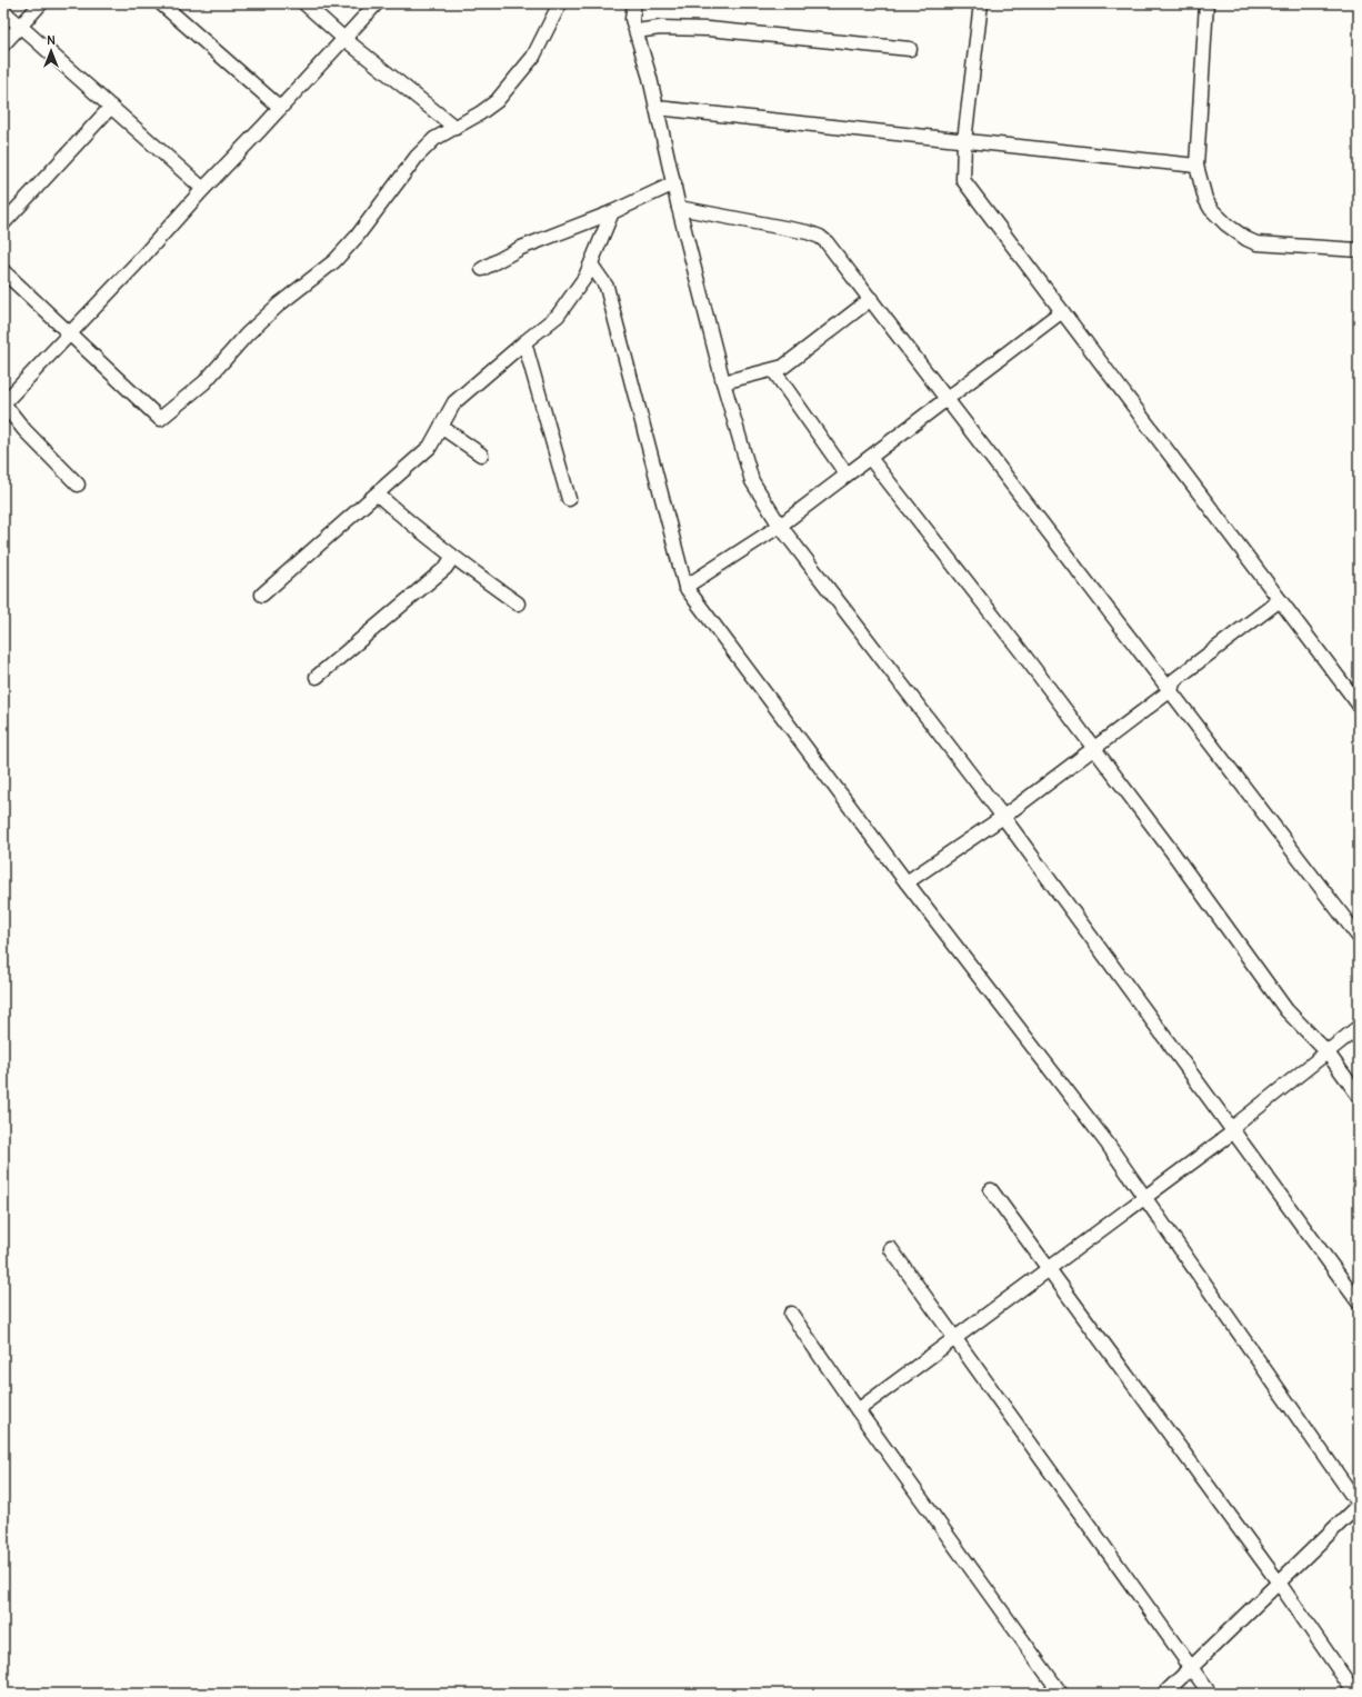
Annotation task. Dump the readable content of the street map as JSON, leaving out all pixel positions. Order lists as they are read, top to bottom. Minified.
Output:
{"north":"top"}
